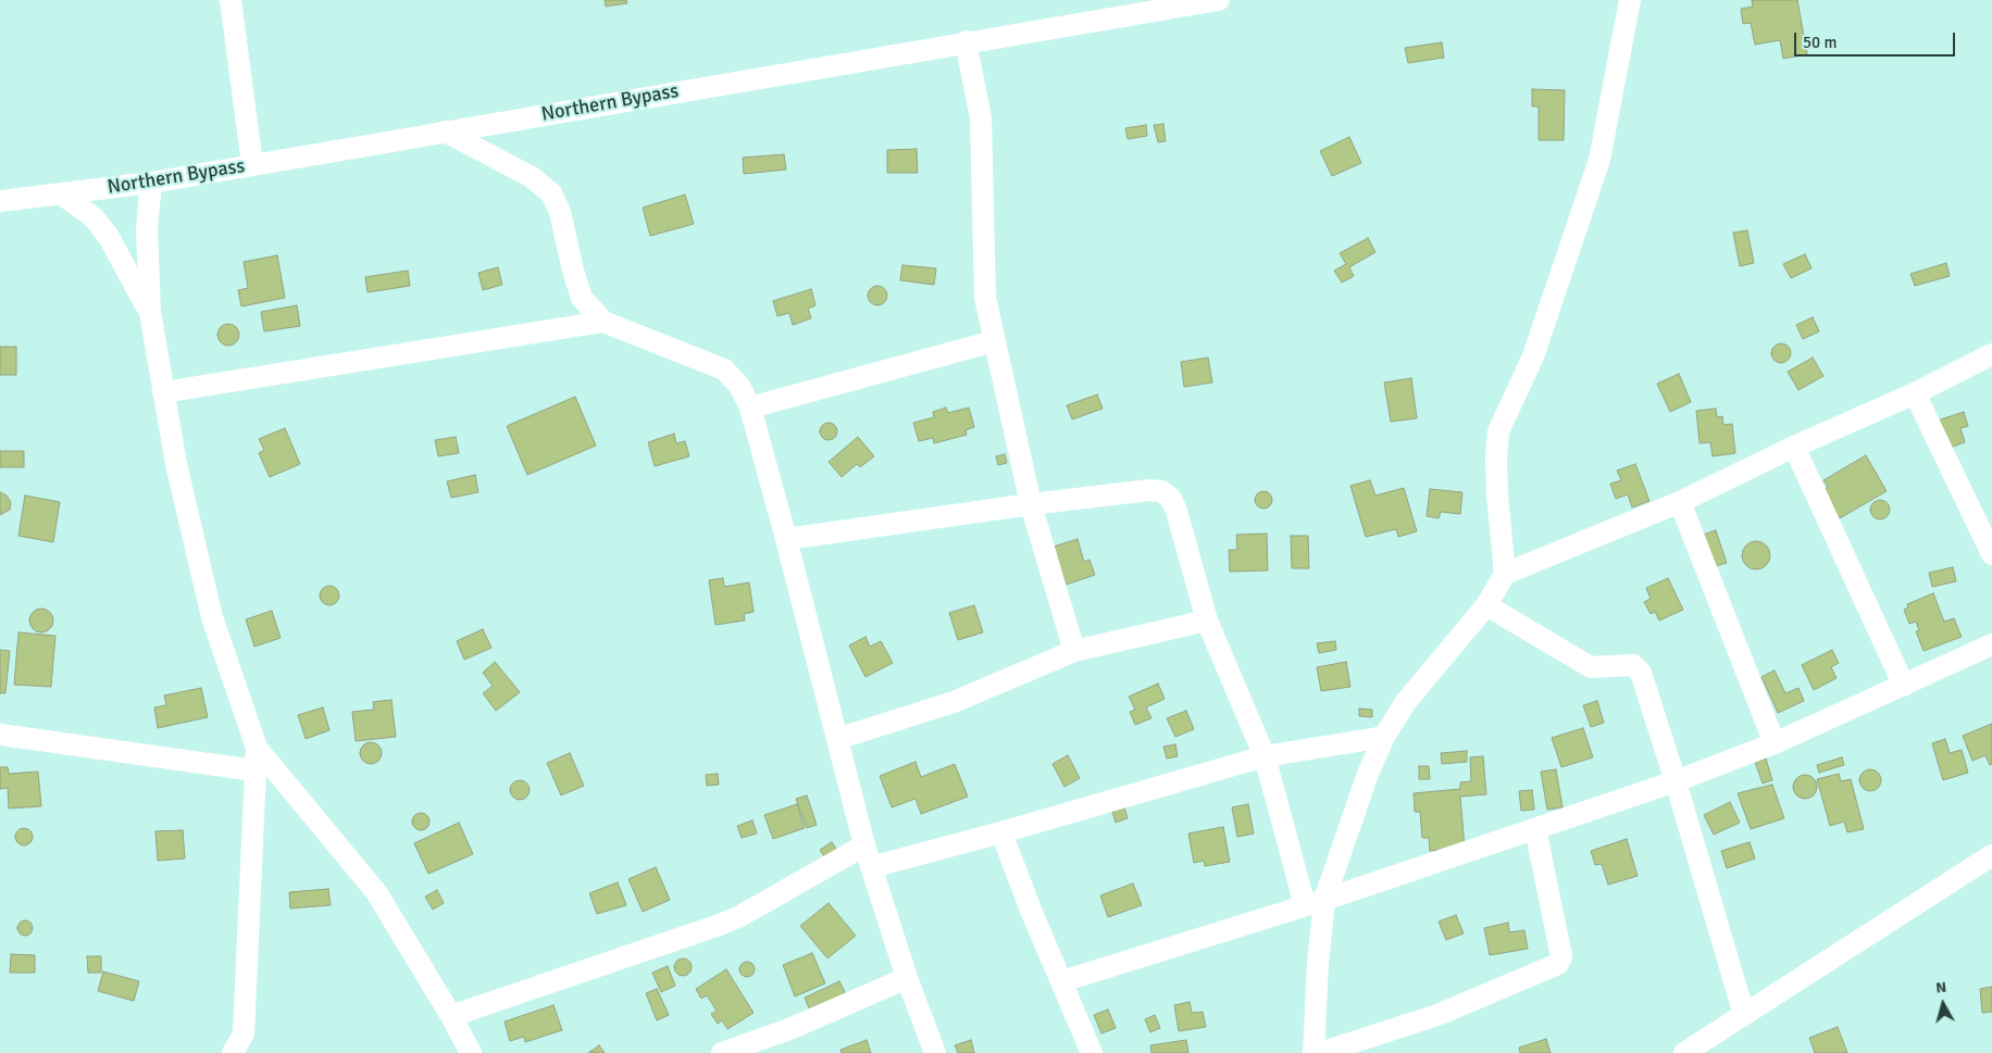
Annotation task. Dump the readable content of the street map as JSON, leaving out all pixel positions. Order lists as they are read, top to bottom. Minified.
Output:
{"streets":{"street":["Northern Bypass"]},"scale_bar":"50 m","north":"top"}
